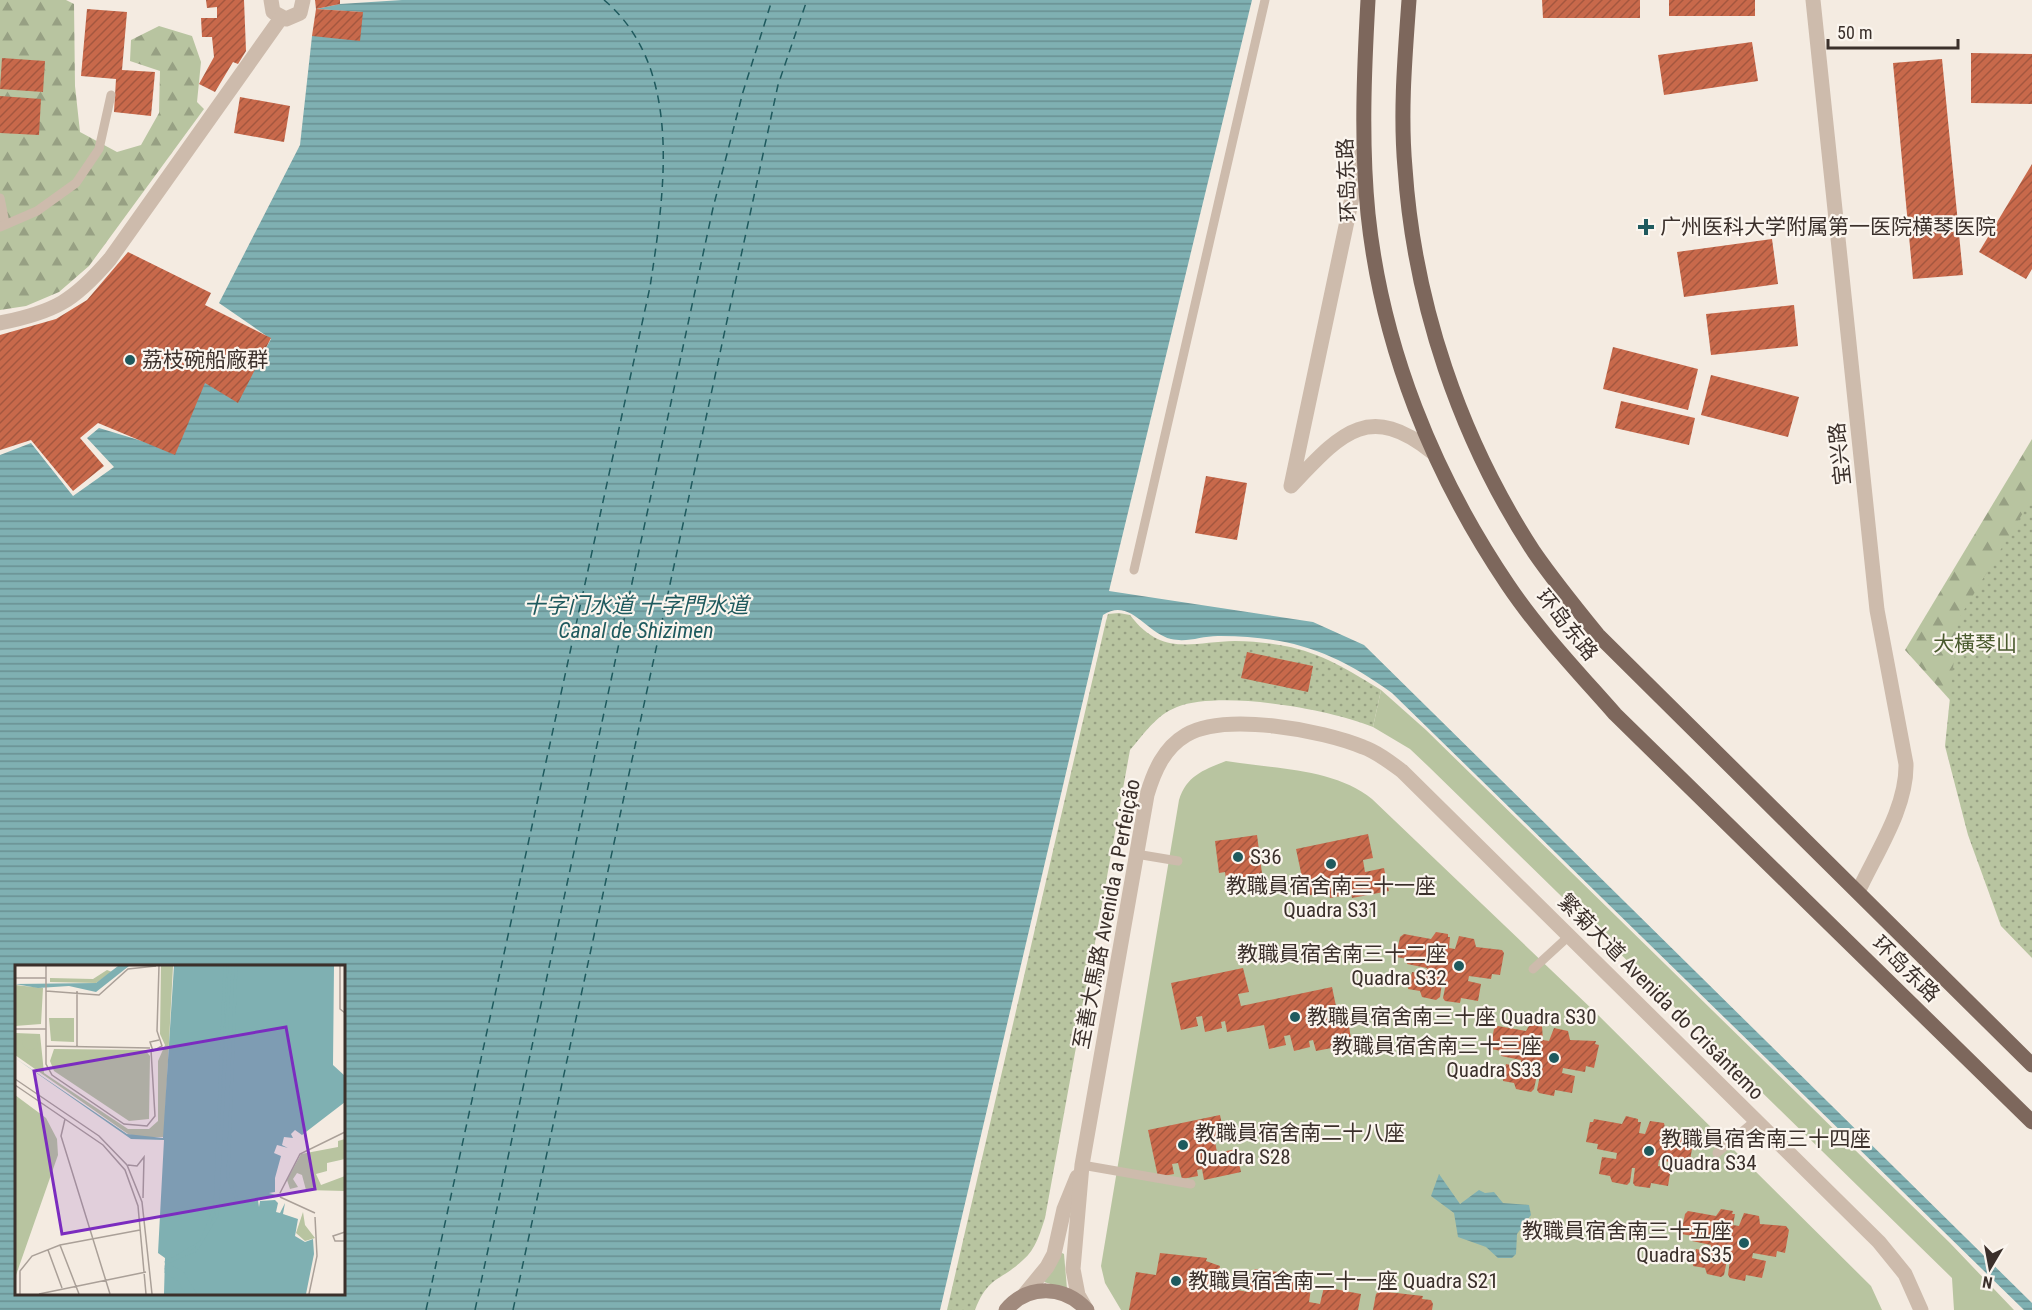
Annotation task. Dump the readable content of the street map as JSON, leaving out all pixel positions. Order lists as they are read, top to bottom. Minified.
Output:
{"streets":{"main road":["环岛东路"],"street":["宝兴路","至善大馬路 Avenida a Perfeição","繁菊大道 Avenida do Crisântemo"]},"crossings":[["环岛东路","宝兴路"],["至善大馬路 Avenida a Perfeição","繁菊大道 Avenida do Crisântemo"]],"water":["十字门水道 十字門水道 Canal de Shizimen"],"parks":["大橫琴山"],"places":{"health":["广州医科大学附属第一医院横琴医院"],"other":["荔枝碗船廠群","S36","教職員宿舍南三十一座 Quadra S31","教職員宿舍南三十二座 Quadra S32","教職員宿舍南三十座 Quadra S30","教職員宿舍南三十三座 Quadra S33","教職員宿舍南二十八座 Quadra S28","教職員宿舍南三十四座 Quadra S34","教職員宿舍南三十五座 Quadra S35","教職員宿舍南二十一座 Quadra S21"]},"scale_bar":"50 m","north":"bottom"}
